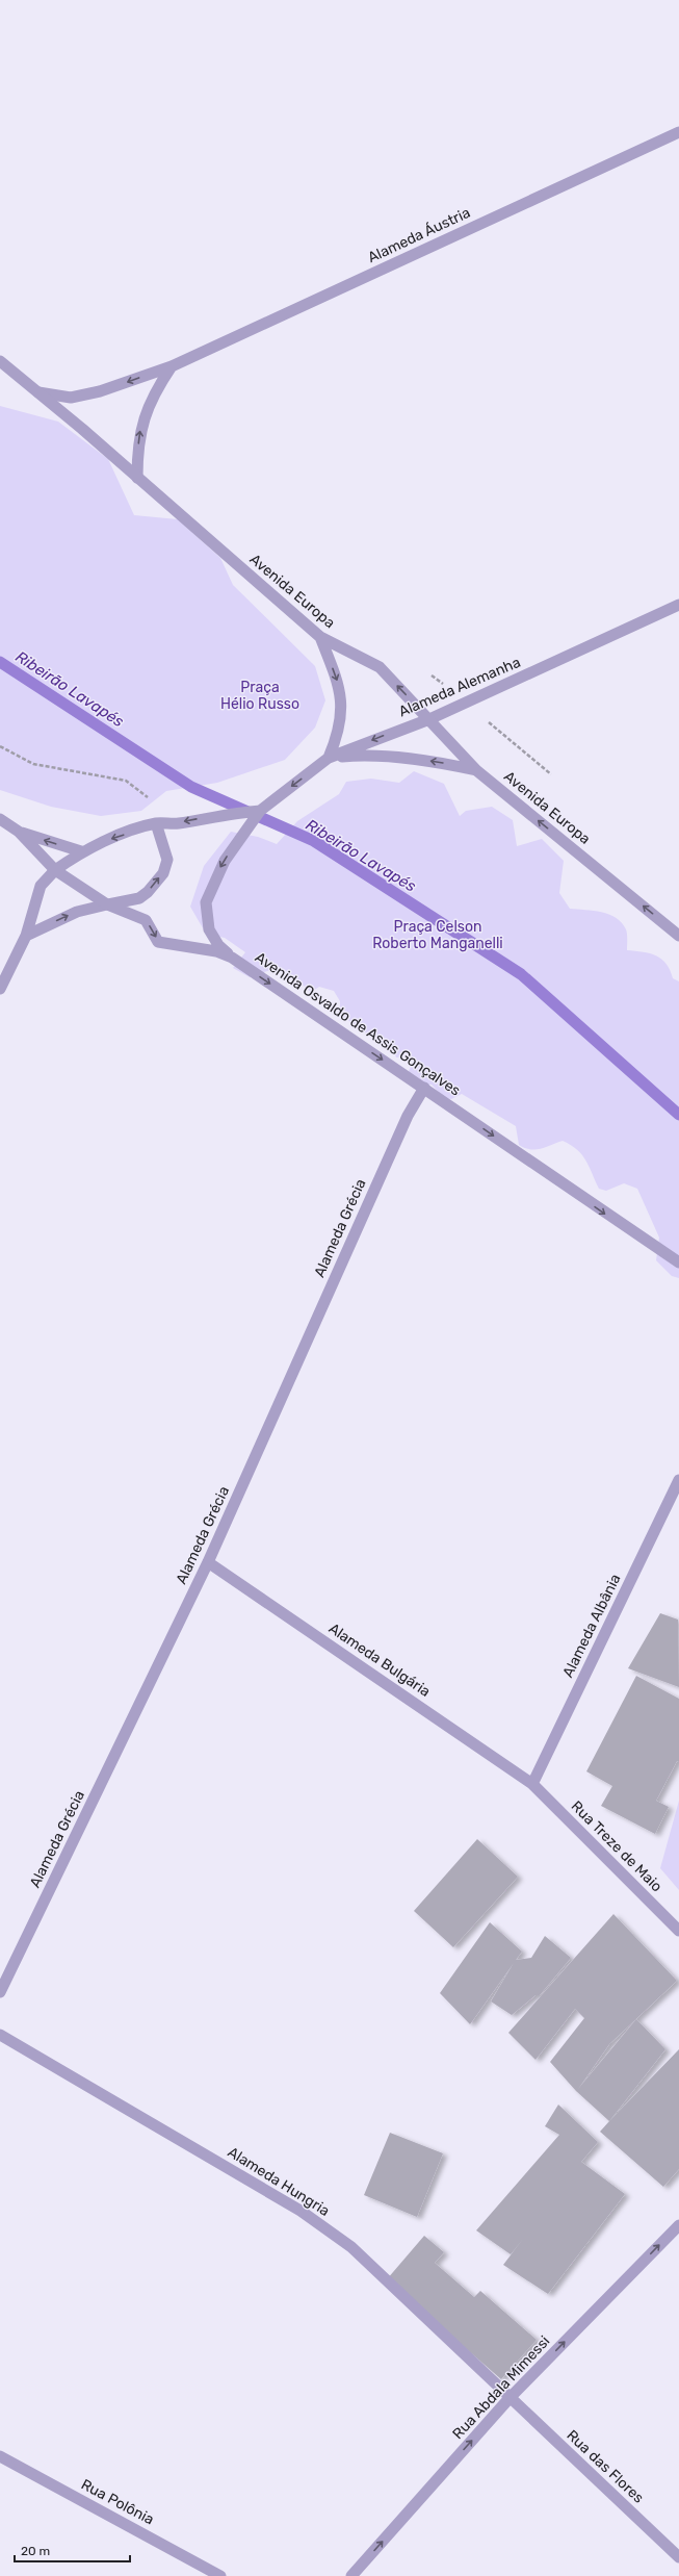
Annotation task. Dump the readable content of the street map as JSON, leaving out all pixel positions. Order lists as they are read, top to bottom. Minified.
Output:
{"streets":{"street":["Alameda Áustria","Avenida Europa","Alameda Alemanha","Avenida Osvaldo de Assis Gonçalves","Alameda Grécia","Alameda Albânia","Alameda Bulgária","Rua Treze de Maio","Alameda Hungria","Rua Abdala Mimessi","Rua das Flores","Rua Polônia"]},"crossings":[["Alameda Áustria","Avenida Europa"],["Avenida Europa","Alameda Alemanha"],["Alameda Alemanha","Avenida Osvaldo de Assis Gonçalves"],["Avenida Osvaldo de Assis Gonçalves","Alameda Grécia"],["Alameda Grécia","Alameda Bulgária"],["Alameda Albânia","Alameda Bulgária"],["Alameda Albânia","Rua Treze de Maio"],["Alameda Bulgária","Rua Treze de Maio"],["Alameda Hungria","Rua Abdala Mimessi"],["Alameda Hungria","Rua das Flores"],["Rua Abdala Mimessi","Rua das Flores"]],"one_way":["Avenida Europa","Alameda Alemanha","Avenida Osvaldo de Assis Gonçalves","Rua Abdala Mimessi"],"water":["Ribeirão Lavapés"],"parks":["Praça Hélio Russo","Praça Celson Roberto Manganelli"],"scale_bar":"20 m"}
